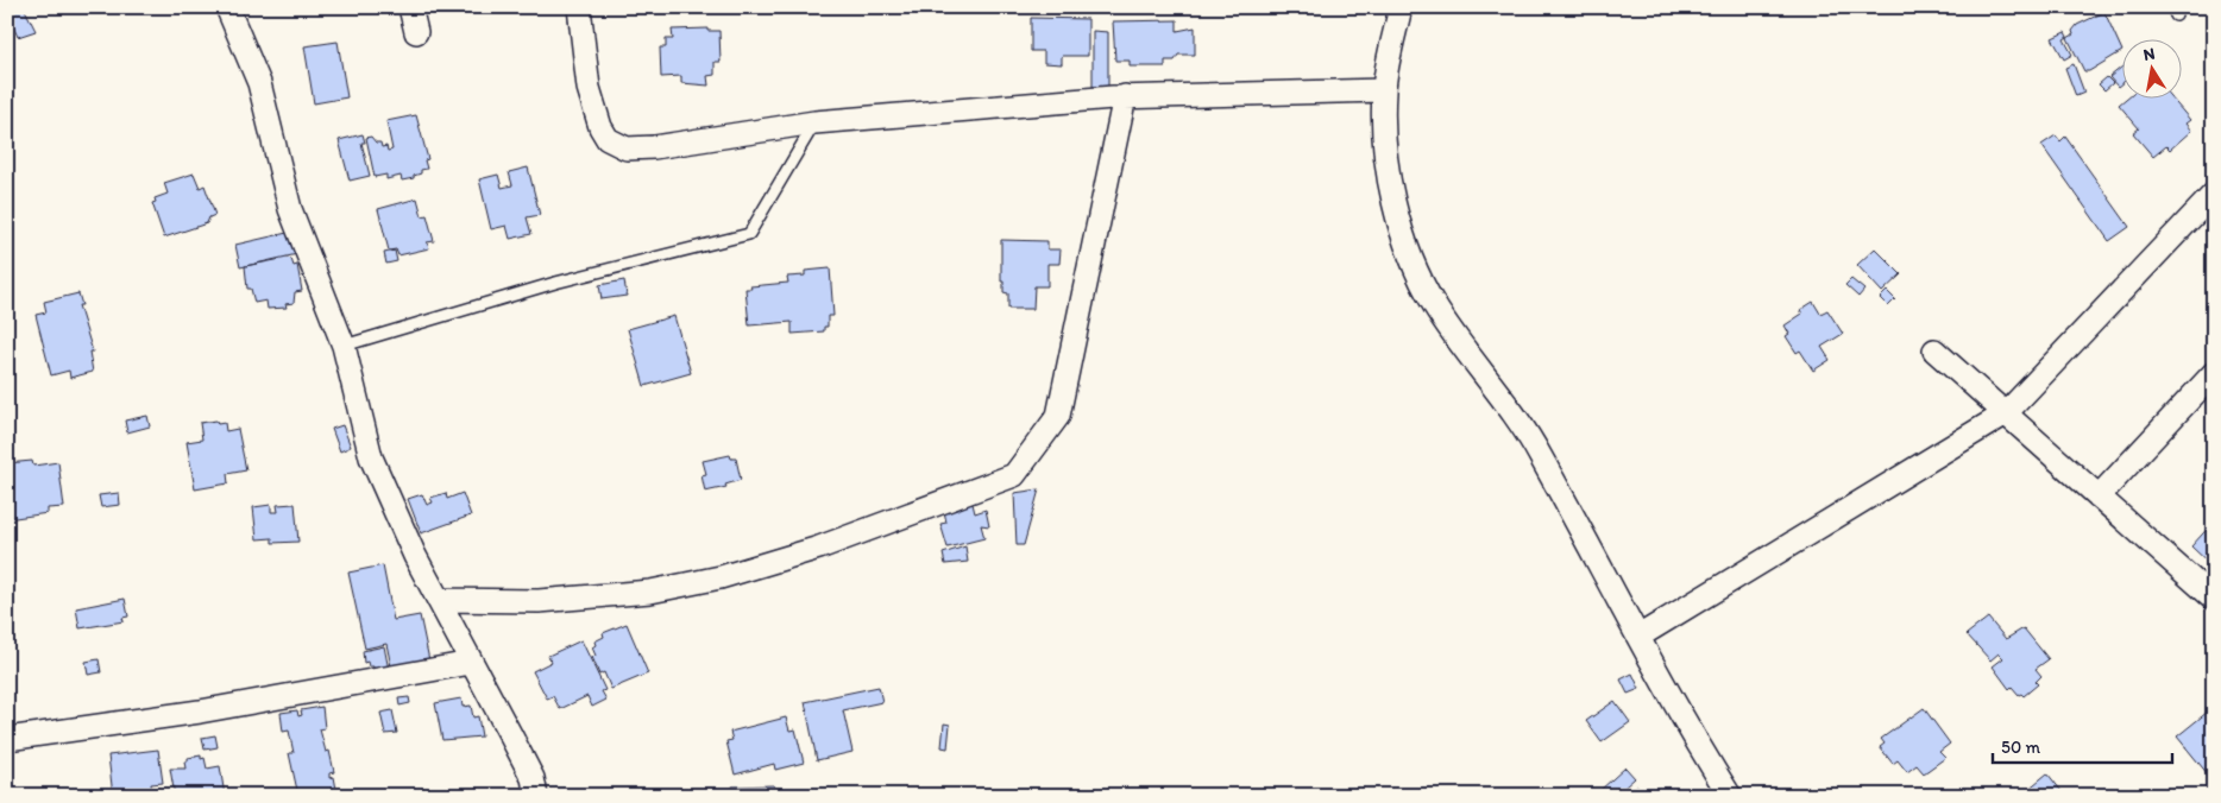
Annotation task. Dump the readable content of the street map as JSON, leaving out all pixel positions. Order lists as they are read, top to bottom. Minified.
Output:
{"scale_bar":"50 m","north":"top"}
